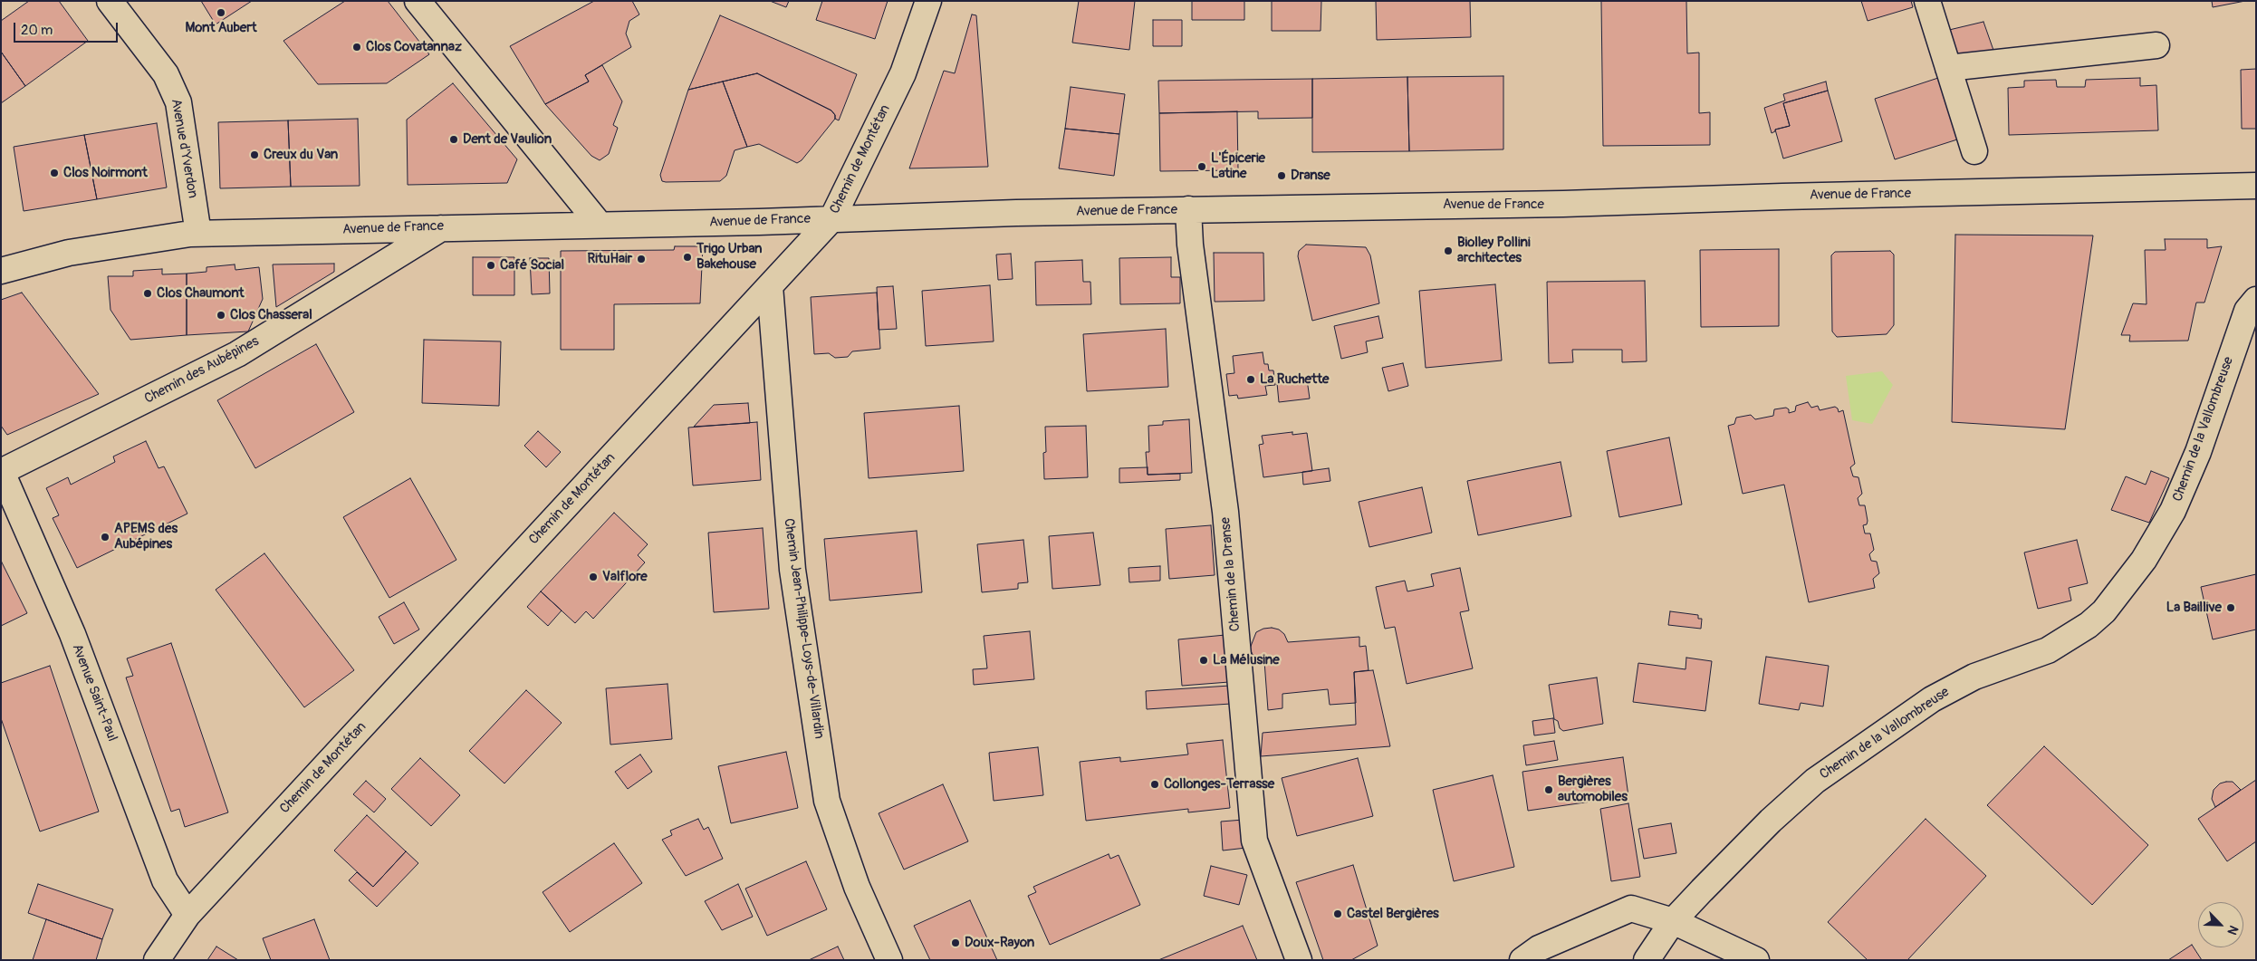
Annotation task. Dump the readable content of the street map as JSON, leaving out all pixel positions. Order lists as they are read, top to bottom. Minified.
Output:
{"streets":{"street":["Avenue d'Yverdon","Chemin de Montétan","Avenue de France","Chemin des Aubépines","Chemin de la Vallombreuse","Chemin de la Dranse","Chemin Jean-Philippe-Loys-de-Villardin","Avenue Saint-Paul"]},"crossings":[["Avenue d'Yverdon","Avenue de France"],["Chemin de Montétan","Avenue de France"],["Chemin de Montétan","Chemin Jean-Philippe-Loys-de-Villardin"],["Chemin de Montétan","Avenue Saint-Paul"],["Avenue de France","Chemin des Aubépines"],["Avenue de France","Chemin de la Dranse"],["Chemin des Aubépines","Avenue Saint-Paul"]],"places":["Mont Aubert","Clos Covatannaz","Dent de Vaulion","Creux du Van","L'Épicerie Latine","Clos Noirmont","Dranse","Biolley Pollini architectes","Trigo Urban Bakehouse","RituHair","Café Social","Clos Chaumont","Clos Chasseral","La Ruchette","APEMS des Aubépines","Valflore","La Baillive","La Mélusine","Collonges-Terrasse","Bergières automobiles","Castel Bergières","Doux-Rayon"],"scale_bar":"20 m","north":"bottom right"}
